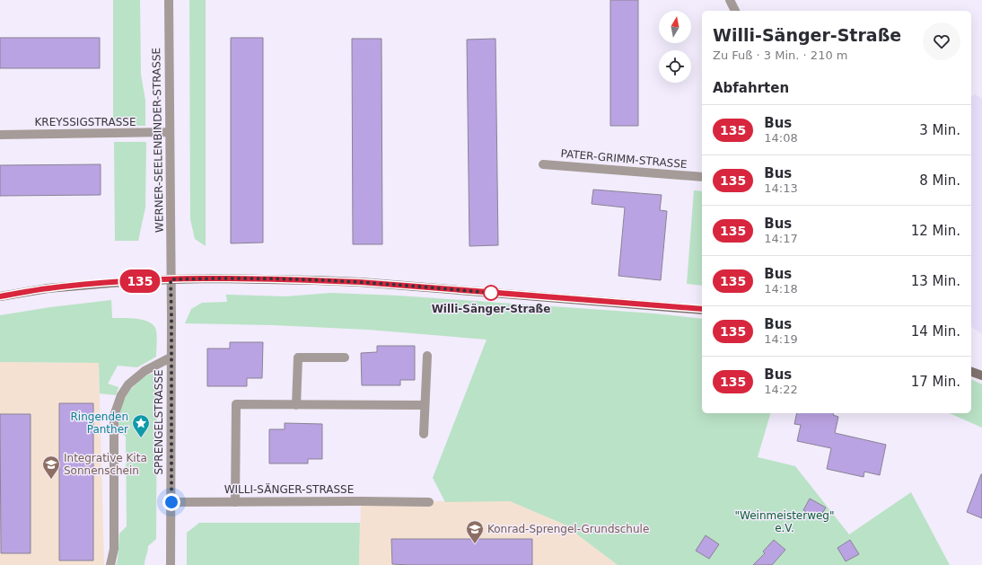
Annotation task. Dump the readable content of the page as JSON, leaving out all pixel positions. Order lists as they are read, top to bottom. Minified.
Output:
{"streets":{"street":["KREYSSIGSTRASSE","WERNER-SEELENBINDER-STRASSE","PATER-GRIMM-STRASSE","SPRENGELSTRASSE","WILLI-SÄNGER-STRASSE"]},"crossings":[["KREYSSIGSTRASSE","WERNER-SEELENBINDER-STRASSE"],["WERNER-SEELENBINDER-STRASSE","SPRENGELSTRASSE"],["SPRENGELSTRASSE","WILLI-SÄNGER-STRASSE"]],"parks":["\"Weinmeisterweg\" e.V."],"places":{"other":["Willi-Sänger-Straße"],"place":["Ringenden Panther"],"school or university":["Integrative Kita Sonnenschein","Konrad-Sprengel-Grundschule"]},"lines":["bus line 135"],"north":"top","page":{"on_map":"135","heading":[["Willi-Sänger-Straße","Zu Fuß · 3 Min. · 210 m"],"Abfahrten"],"list":[{"mark":"135","name":"Bus","note":"14:08","value":"3 Min."},{"mark":"135","name":"Bus","note":"14:13","value":"8 Min."},{"mark":"135","name":"Bus","note":"14:17","value":"12 Min."},{"mark":"135","name":"Bus","note":"14:18","value":"13 Min."},{"mark":"135","name":"Bus","note":"14:19","value":"14 Min."},{"mark":"135","name":"Bus","note":"14:22","value":"17 Min."}]}}
